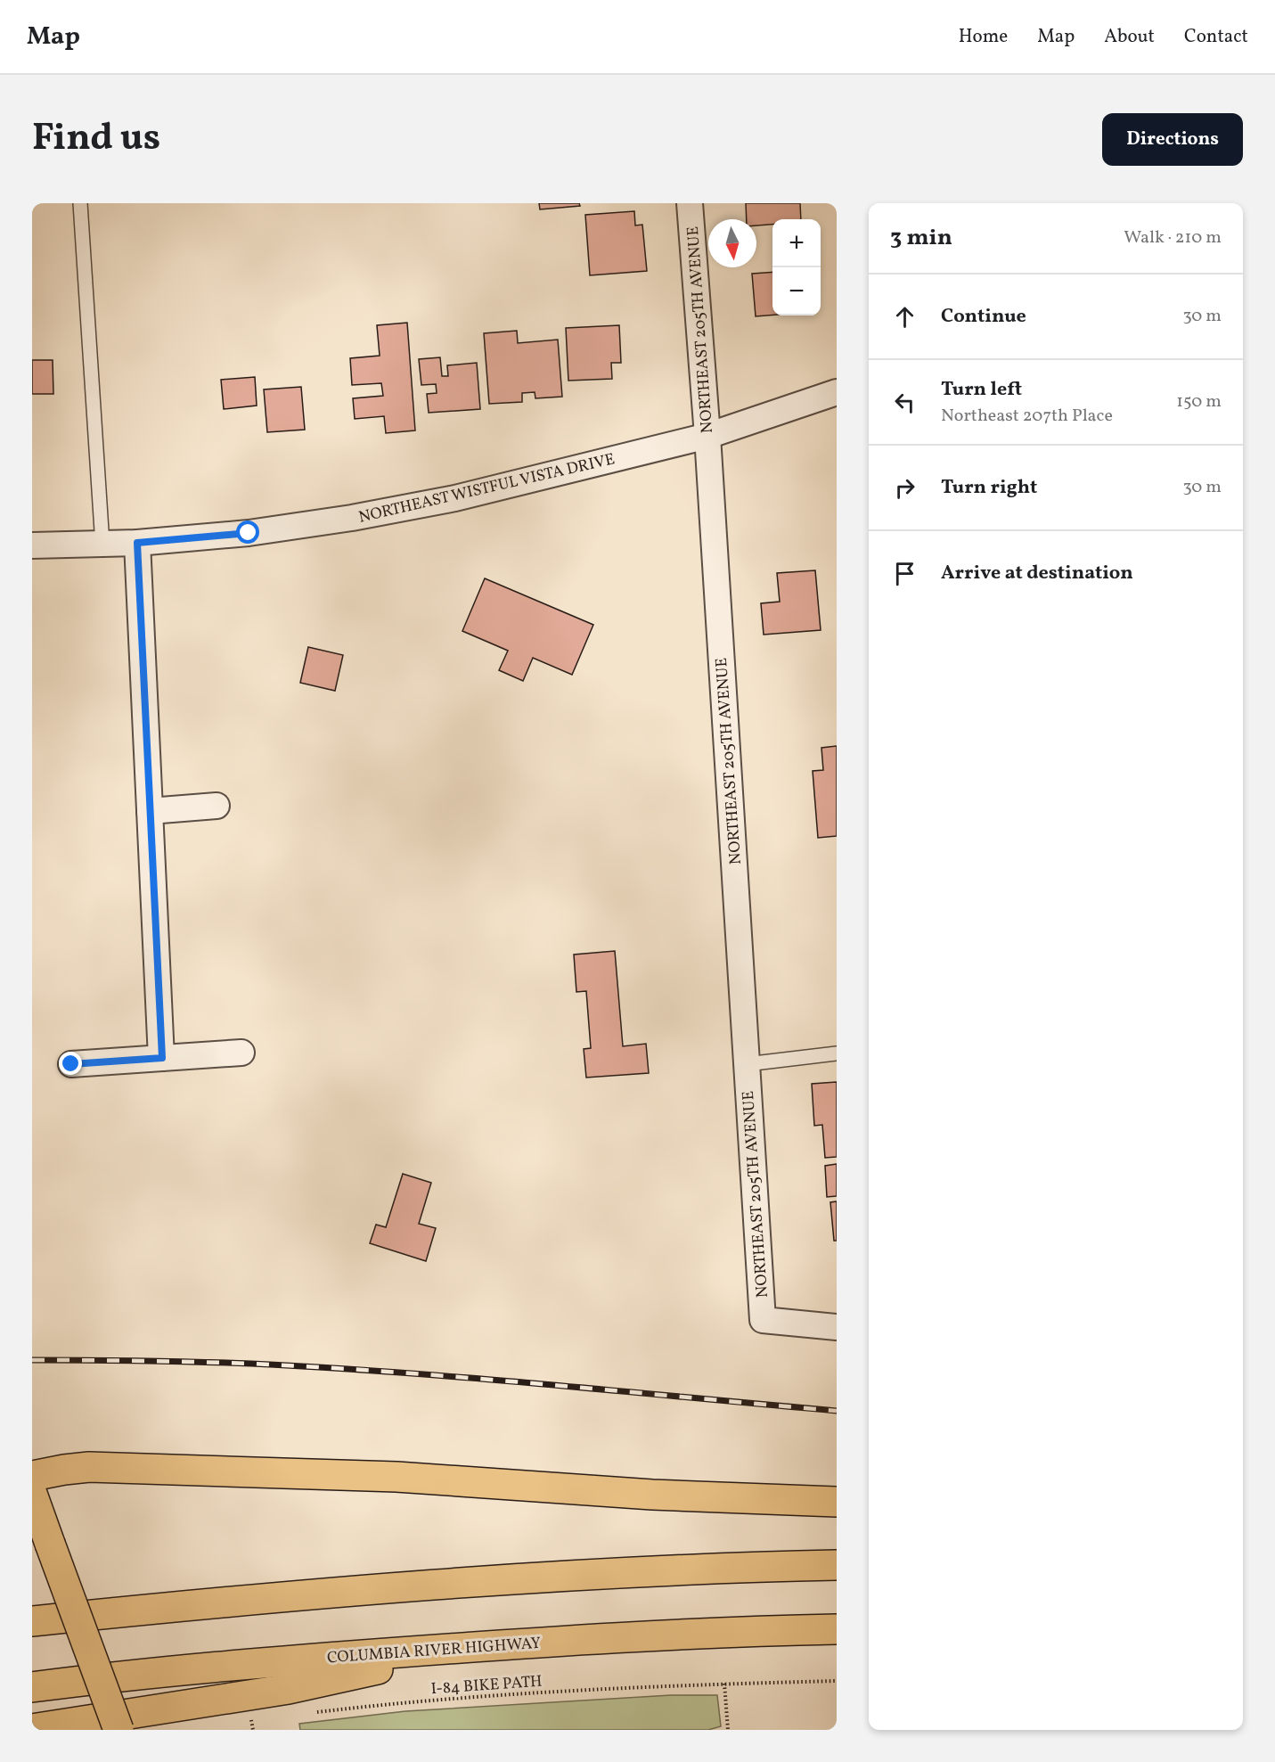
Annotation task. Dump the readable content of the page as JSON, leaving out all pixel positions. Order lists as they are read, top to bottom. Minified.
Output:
{"streets":{"main road":["COLUMBIA RIVER HIGHWAY"],"street":["NORTHEAST 205TH AVENUE","NORTHEAST WISTFUL VISTA DRIVE"],"path":["I-84 BIKE PATH"]},"crossings":[["NORTHEAST 205TH AVENUE","NORTHEAST WISTFUL VISTA DRIVE"]],"north":"bottom","page":{"header":"Map","nav":["Home","Map","About","Contact"],"title":"Find us","buttons":"Directions","heading":["3 min","Walk · 210 m"],"map_buttons":["+","−"],"list":[["Continue","30 m"],["Turn left","Northeast 207th Place","150 m"],["Turn right","30 m"],"Arrive at destination"]}}
